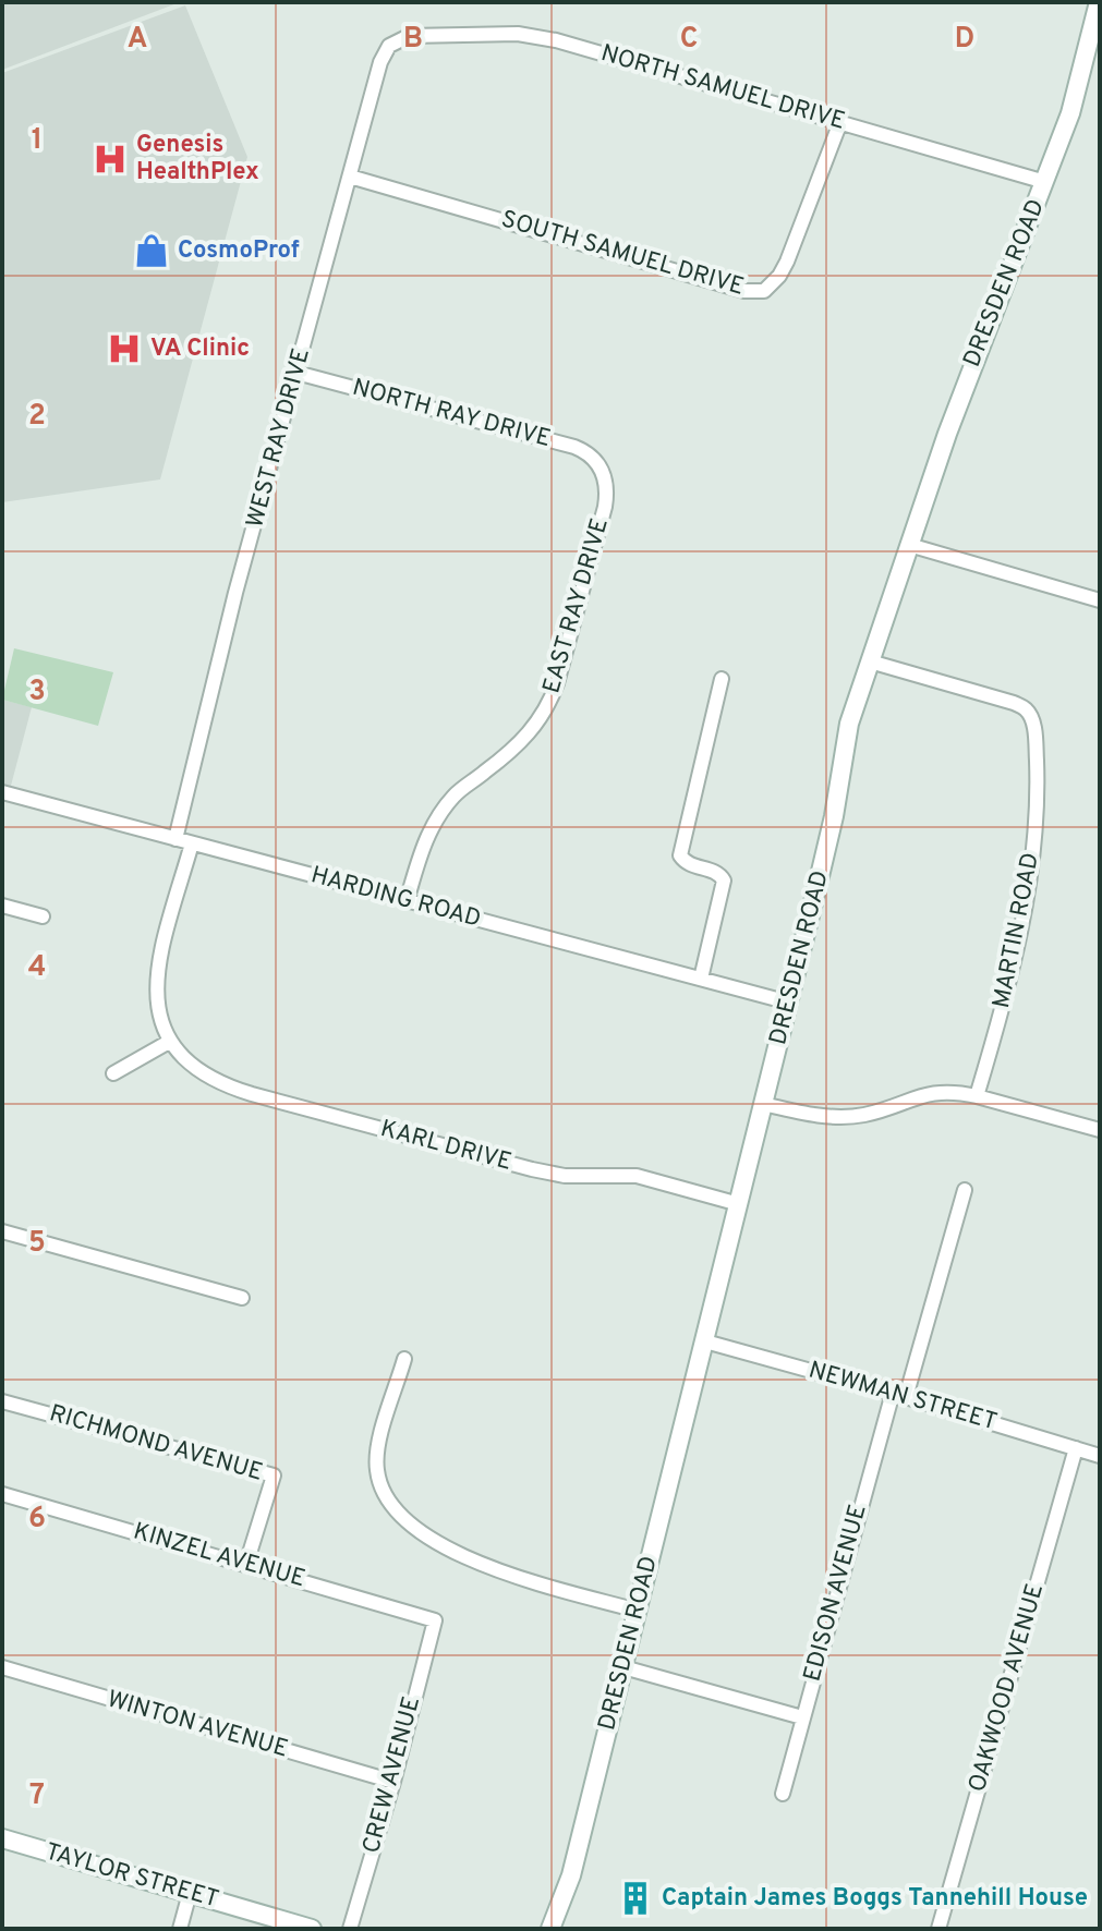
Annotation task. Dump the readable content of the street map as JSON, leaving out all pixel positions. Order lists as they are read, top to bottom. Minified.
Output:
{"streets":{"street":["NORTH SAMUEL DRIVE","SOUTH SAMUEL DRIVE","DRESDEN ROAD","NORTH RAY DRIVE","WEST RAY DRIVE","EAST RAY DRIVE","HARDING ROAD","MARTIN ROAD","KARL DRIVE","NEWMAN STREET","RICHMOND AVENUE","KINZEL AVENUE","EDISON AVENUE","OAKWOOD AVENUE","WINTON AVENUE","CREW AVENUE","TAYLOR STREET"]},"crossings":[["NORTH SAMUEL DRIVE","SOUTH SAMUEL DRIVE"],["NORTH SAMUEL DRIVE","DRESDEN ROAD"],["NORTH SAMUEL DRIVE","WEST RAY DRIVE"],["SOUTH SAMUEL DRIVE","WEST RAY DRIVE"],["DRESDEN ROAD","HARDING ROAD"],["DRESDEN ROAD","MARTIN ROAD"],["DRESDEN ROAD","KARL DRIVE"],["DRESDEN ROAD","NEWMAN STREET"],["NORTH RAY DRIVE","WEST RAY DRIVE"],["NORTH RAY DRIVE","EAST RAY DRIVE"],["WEST RAY DRIVE","HARDING ROAD"],["EAST RAY DRIVE","HARDING ROAD"],["NEWMAN STREET","EDISON AVENUE"],["NEWMAN STREET","OAKWOOD AVENUE"],["RICHMOND AVENUE","KINZEL AVENUE"],["KINZEL AVENUE","CREW AVENUE"],["WINTON AVENUE","CREW AVENUE"]],"places":{"hospital":["Genesis HealthPlex","VA Clinic"],"shop":["CosmoProf"],"building":["Captain James Boggs Tannehill House"]},"grid":{"columns":["A","B","C","D"],"rows":["1","2","3","4","5","6","7"]}}
